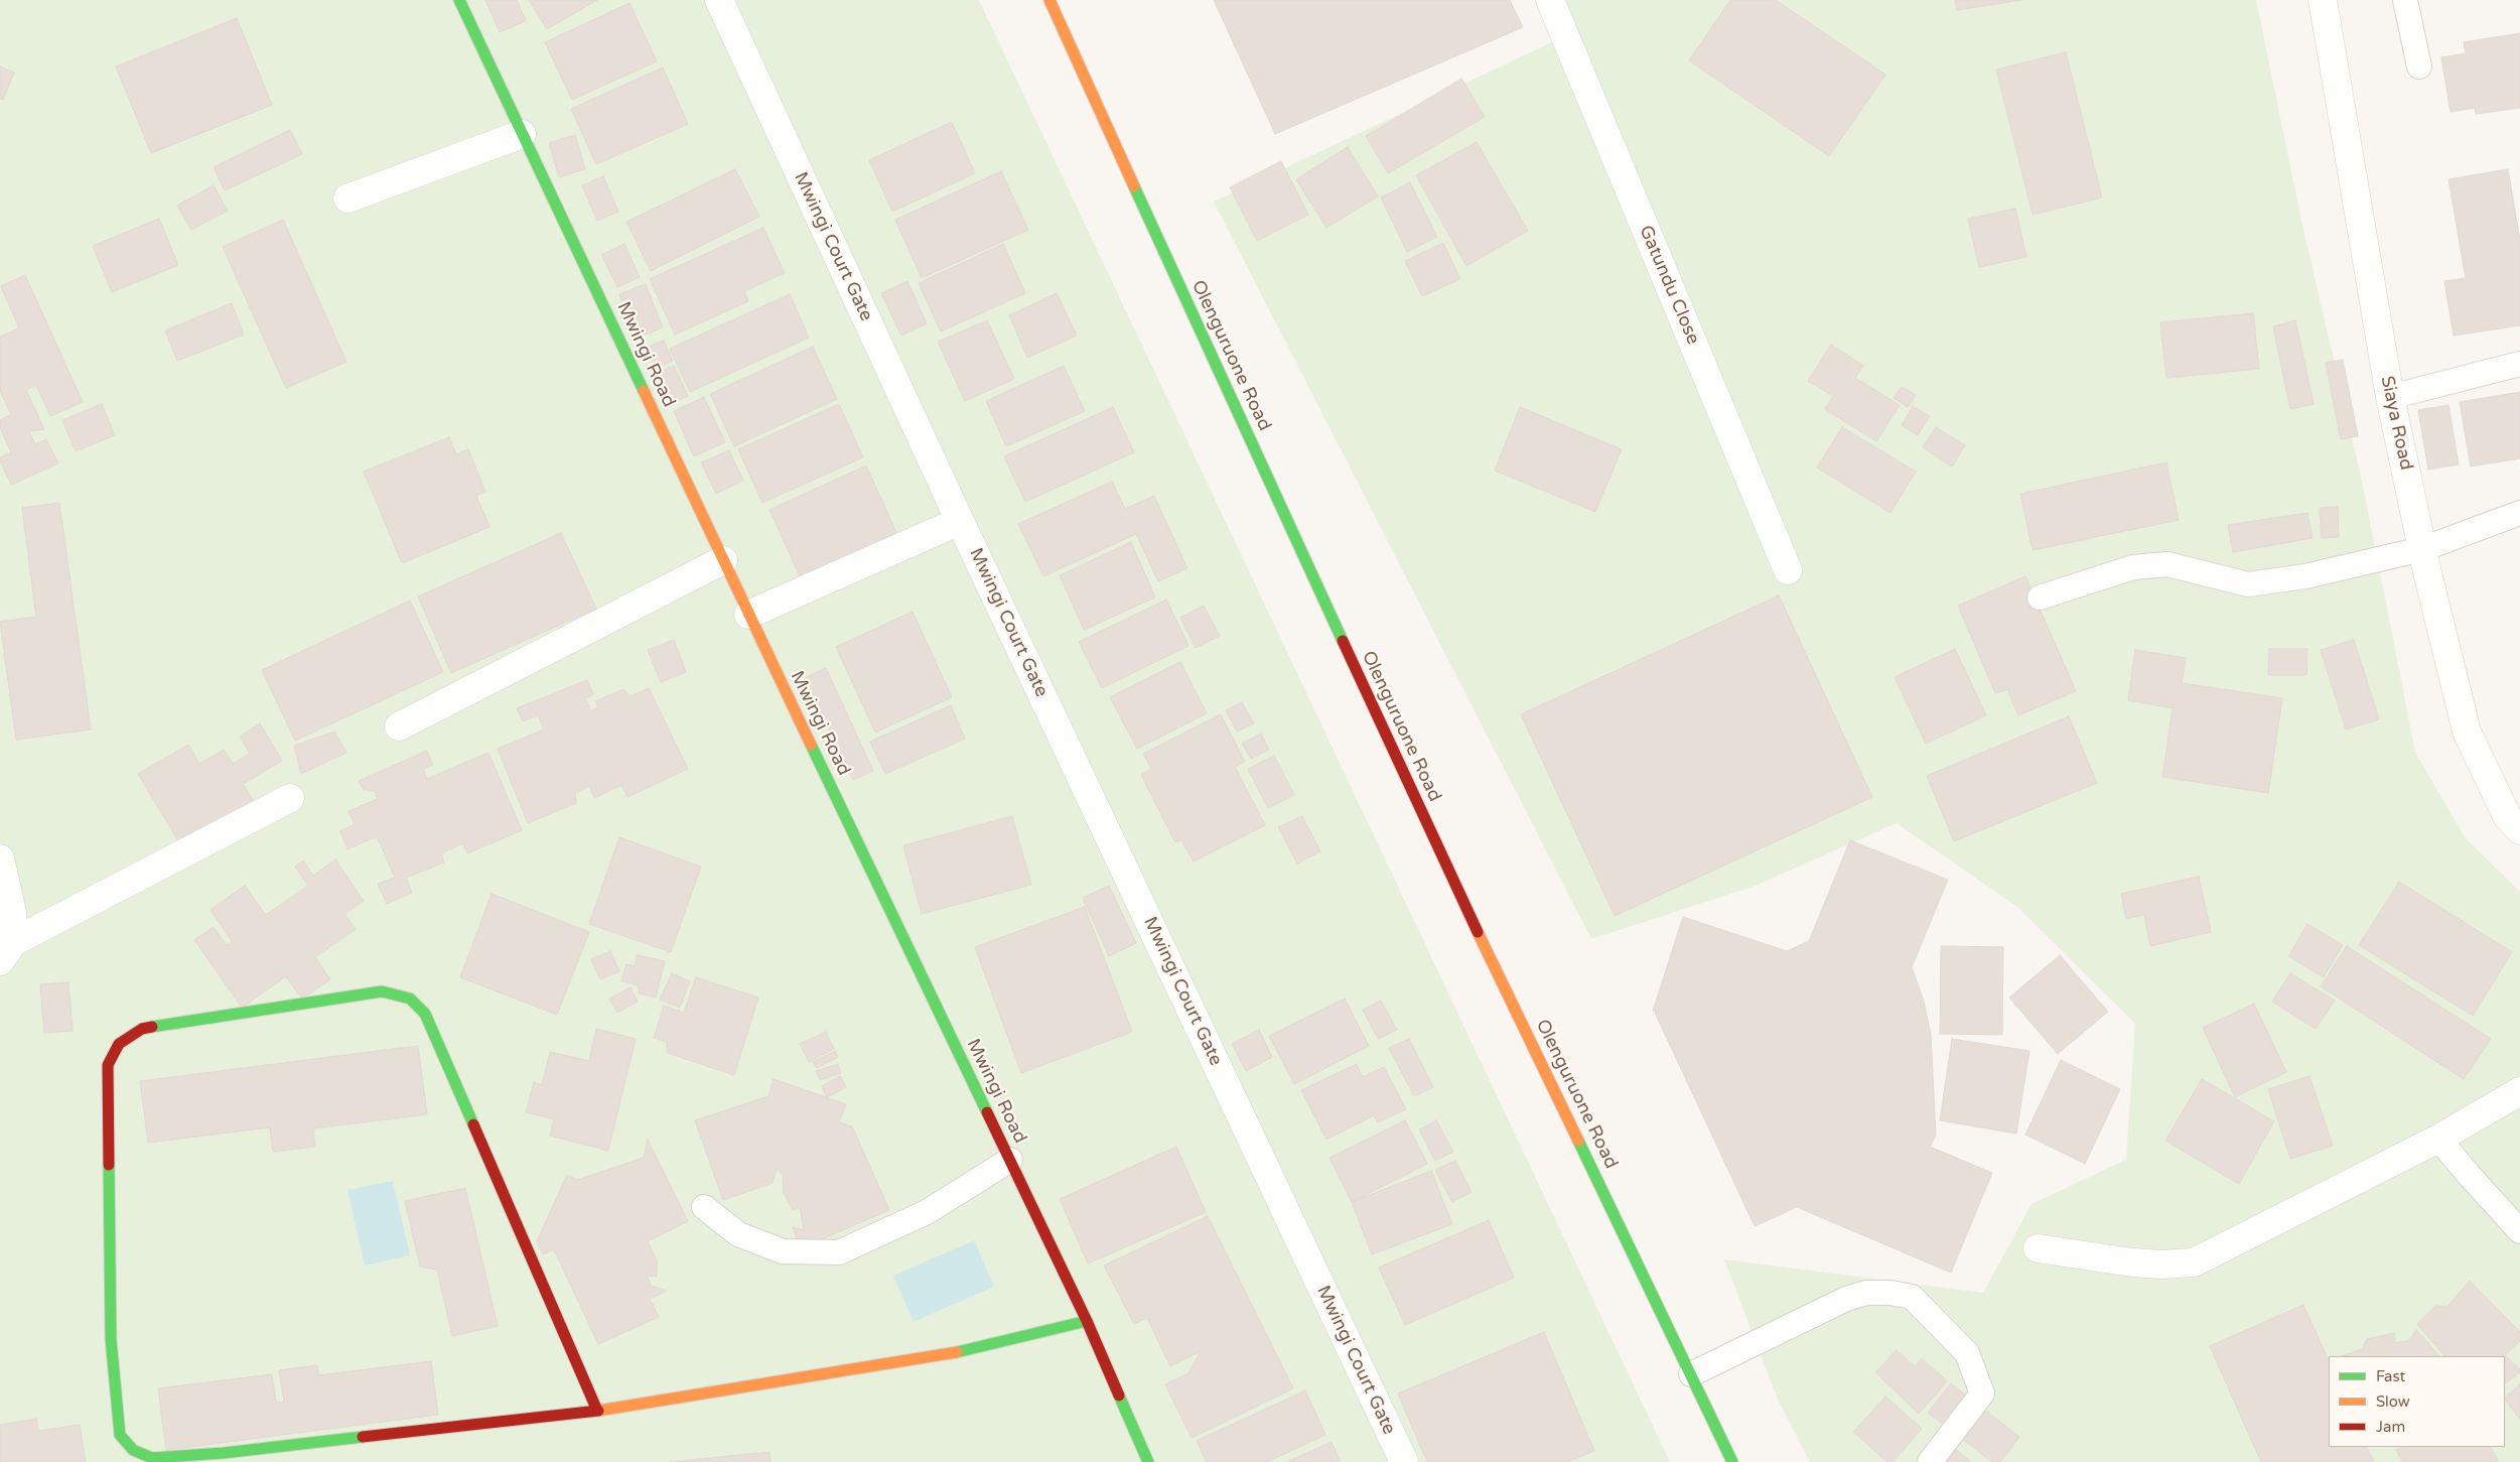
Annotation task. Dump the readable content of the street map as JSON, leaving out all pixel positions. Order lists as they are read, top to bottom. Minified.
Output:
{"streets":{"street":["Mwingi Court Gate","Gatundu Close","Mwingi Road","Olenguruone Road","Siaya Road"]},"legend":["Fast","Slow","Jam"]}
